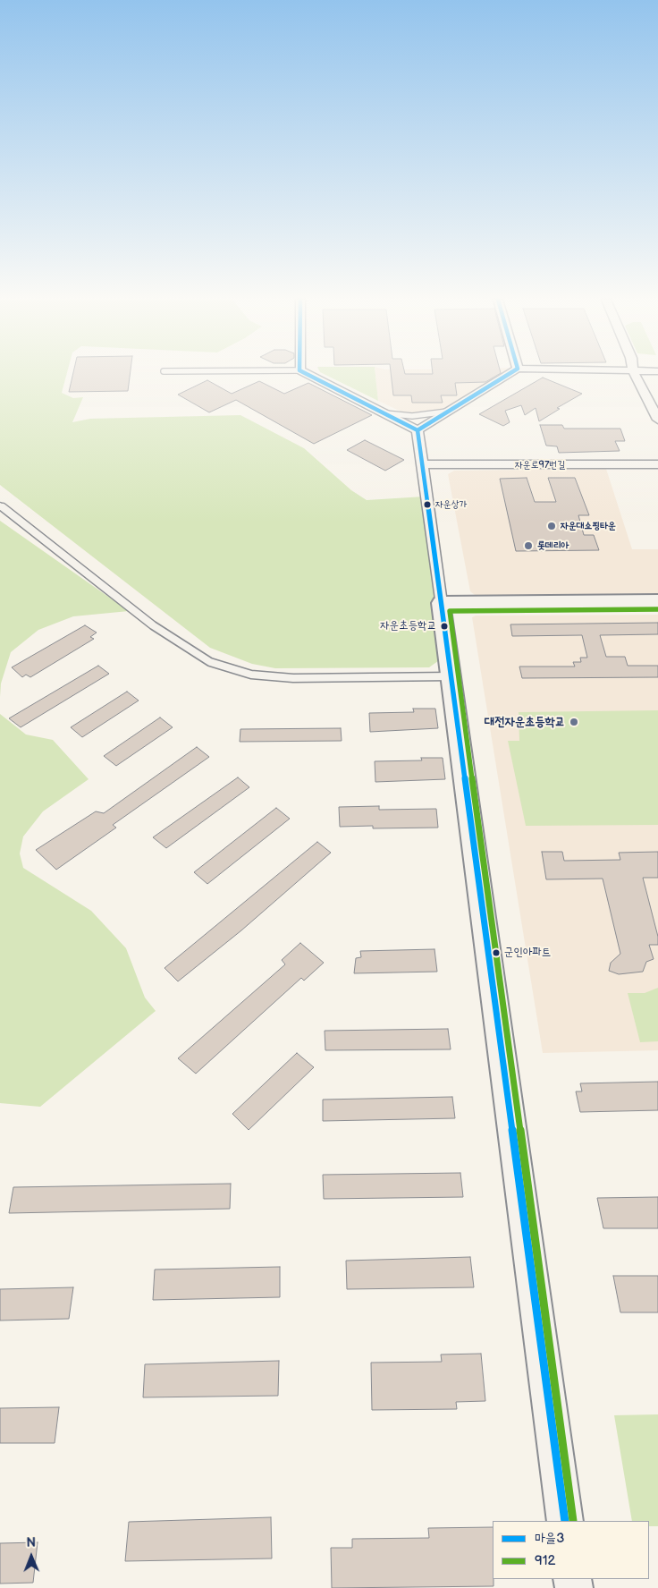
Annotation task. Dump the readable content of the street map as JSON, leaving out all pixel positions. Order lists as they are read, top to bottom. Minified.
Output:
{"streets":{"street":["자운로97번길"]},"places":["자운상가","자운대쇼핑타운","롯데리아","자운초등학교","대전자운초등학교","군인아파트"],"lines":["transit line 마을3","transit line 912"],"legend":["마을3","912"],"north":"top"}
